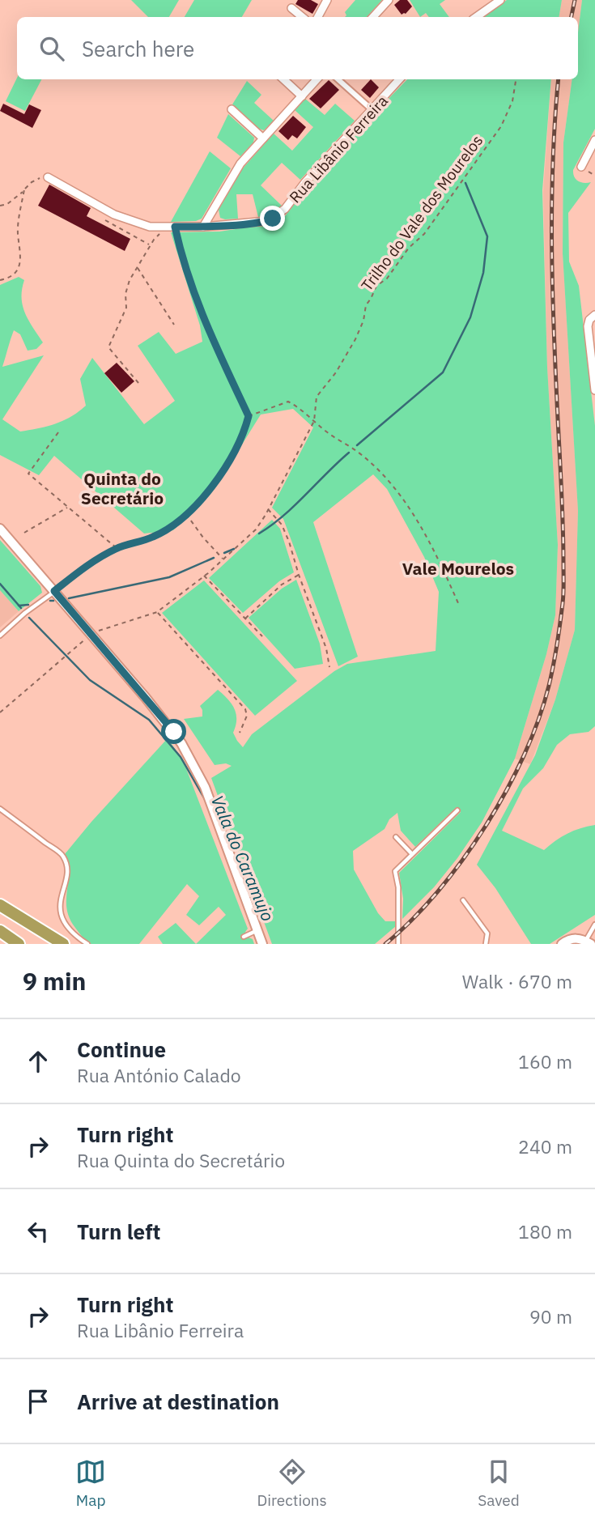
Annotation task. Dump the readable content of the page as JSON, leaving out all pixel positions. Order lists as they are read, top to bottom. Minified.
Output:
{"streets":{"street":["Rua Libânio Ferreira"],"path":["Trilho do Vale dos Mourelos"]},"districts":["Quinta do Secretário","Vale Mourelos"],"water":["Vala do Caramujo"],"page":{"search":"Search here","heading":["9 min","Walk · 670 m"],"list":[["Continue","Rua António Calado","160 m"],["Turn right","Rua Quinta do Secretário","240 m"],["Turn left","180 m"],["Turn right","Rua Libânio Ferreira","90 m"],"Arrive at destination"],"nav":["Map","Directions","Saved"]}}
